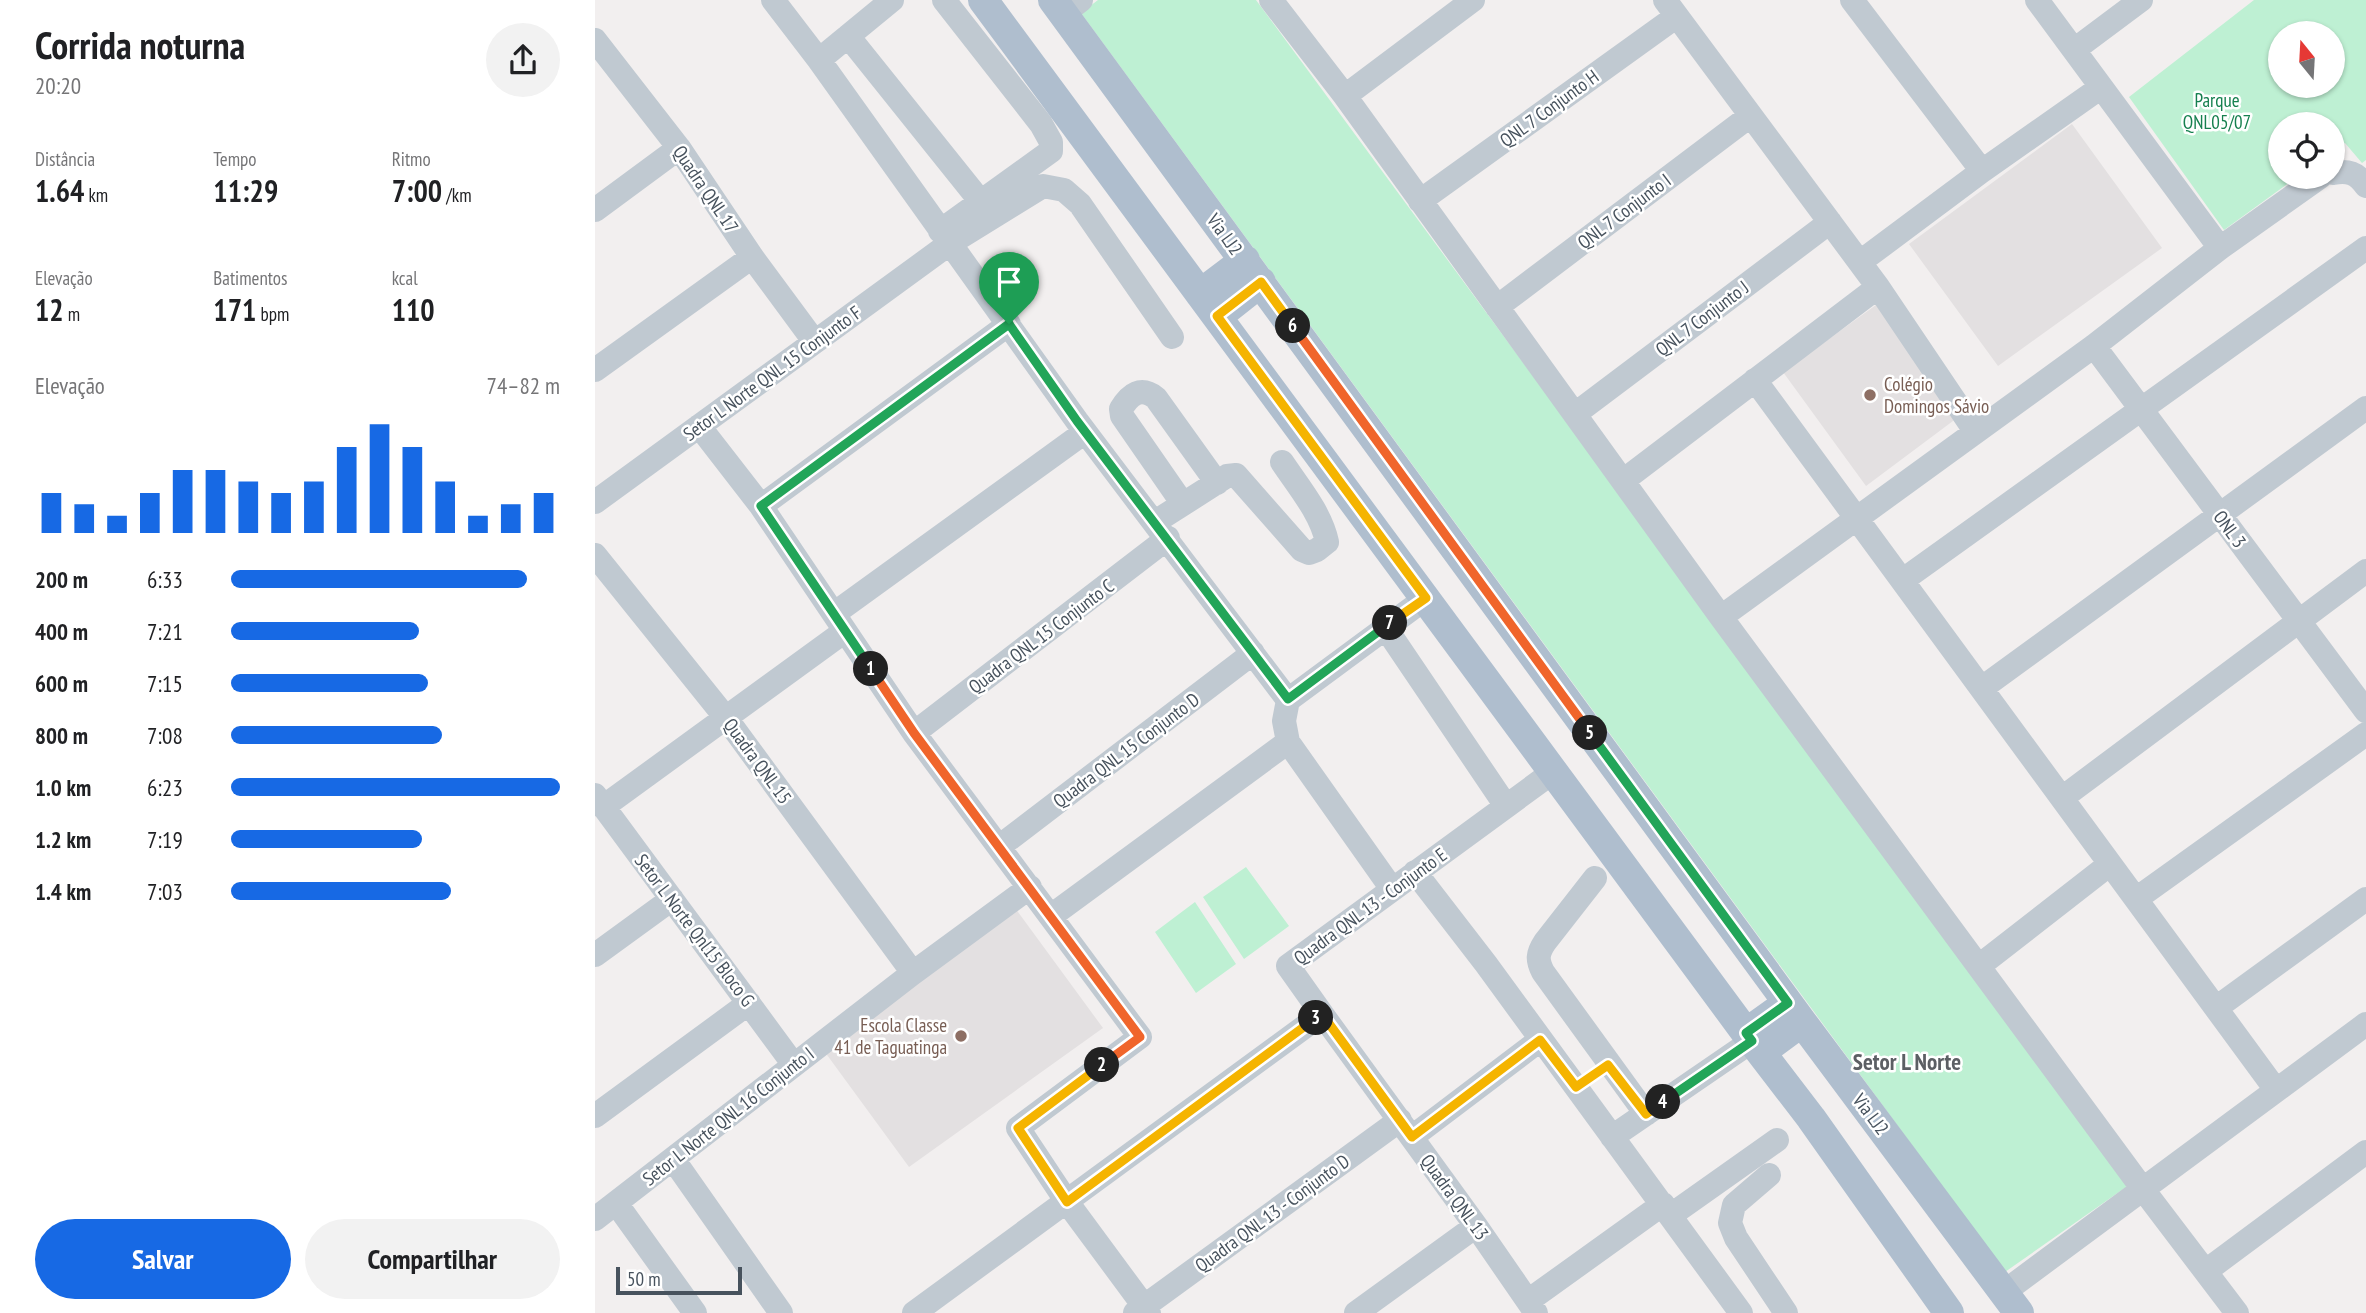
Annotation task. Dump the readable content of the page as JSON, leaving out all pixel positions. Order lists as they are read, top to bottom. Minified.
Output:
{"streets":{"main road":["Via LJ2"],"street":["QNL 7 Conjunto H","Quadra QNL 17","QNL 7 Conjunto I","QNL 7 Conjunto J","Setor L Norte QNL 15 Conjunto F","ONL 3","Quadra QNL 15 Conjunto C","Quadra QNL 15 Conjunto D","Quadra QNL 15","Quadra QNL 13 - Conjunto E","Setor L Norte Qnl15 Bloco G","Setor L Norte QNL 16 Conjunto I","Quadra QNL 13","Quadra QNL 13 - Conjunto D"]},"crossings":[["Quadra QNL 17","Setor L Norte QNL 15 Conjunto F"],["Quadra QNL 15","Setor L Norte QNL 16 Conjunto I"],["Quadra QNL 13 - Conjunto E","Quadra QNL 13"],["Setor L Norte Qnl15 Bloco G","Setor L Norte QNL 16 Conjunto I"],["Quadra QNL 13","Quadra QNL 13 - Conjunto D"]],"districts":["Setor L Norte"],"parks":["Parque QNL05/07"],"places":["Colégio Domingos Sávio","Escola Classe 41 de Taguatinga"],"scale_bar":"50 m","north":"top","page":{"heading":["Corrida noturna","20:20"],"stats":[["Distância","1.64 km"],["Tempo","11:29"],["Ritmo","7:00 /km"],["Elevação","12 m"],["Batimentos","171 bpm"],["kcal","110"]],"pins":["6","7","1","5","3","2","4"],"chart":["Elevação","74–82 m"],"list":[{"name":"200 m","note":"6:33"},{"name":"400 m","note":"7:21"},{"name":"600 m","note":"7:15"},{"name":"800 m","note":"7:08"},{"name":"1.0 km","note":"6:23"},{"name":"1.2 km","note":"7:19"},{"name":"1.4 km","note":"7:03"}],"buttons":["Salvar","Compartilhar"],"scale":"50 m"}}
